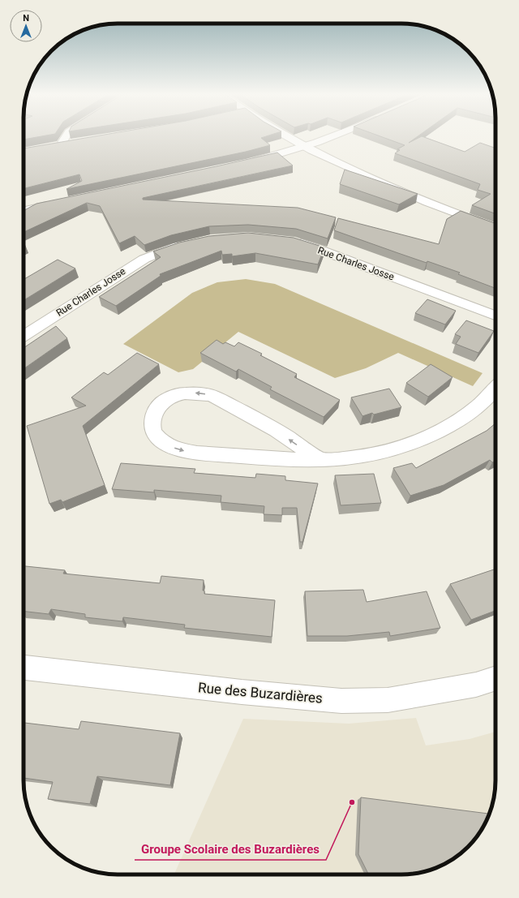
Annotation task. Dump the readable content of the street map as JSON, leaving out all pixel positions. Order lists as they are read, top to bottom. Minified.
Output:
{"streets":{"street":["Rue Charles Josse","Rue des Buzardières"]},"places":["Groupe Scolaire des Buzardières"],"north":"top"}
